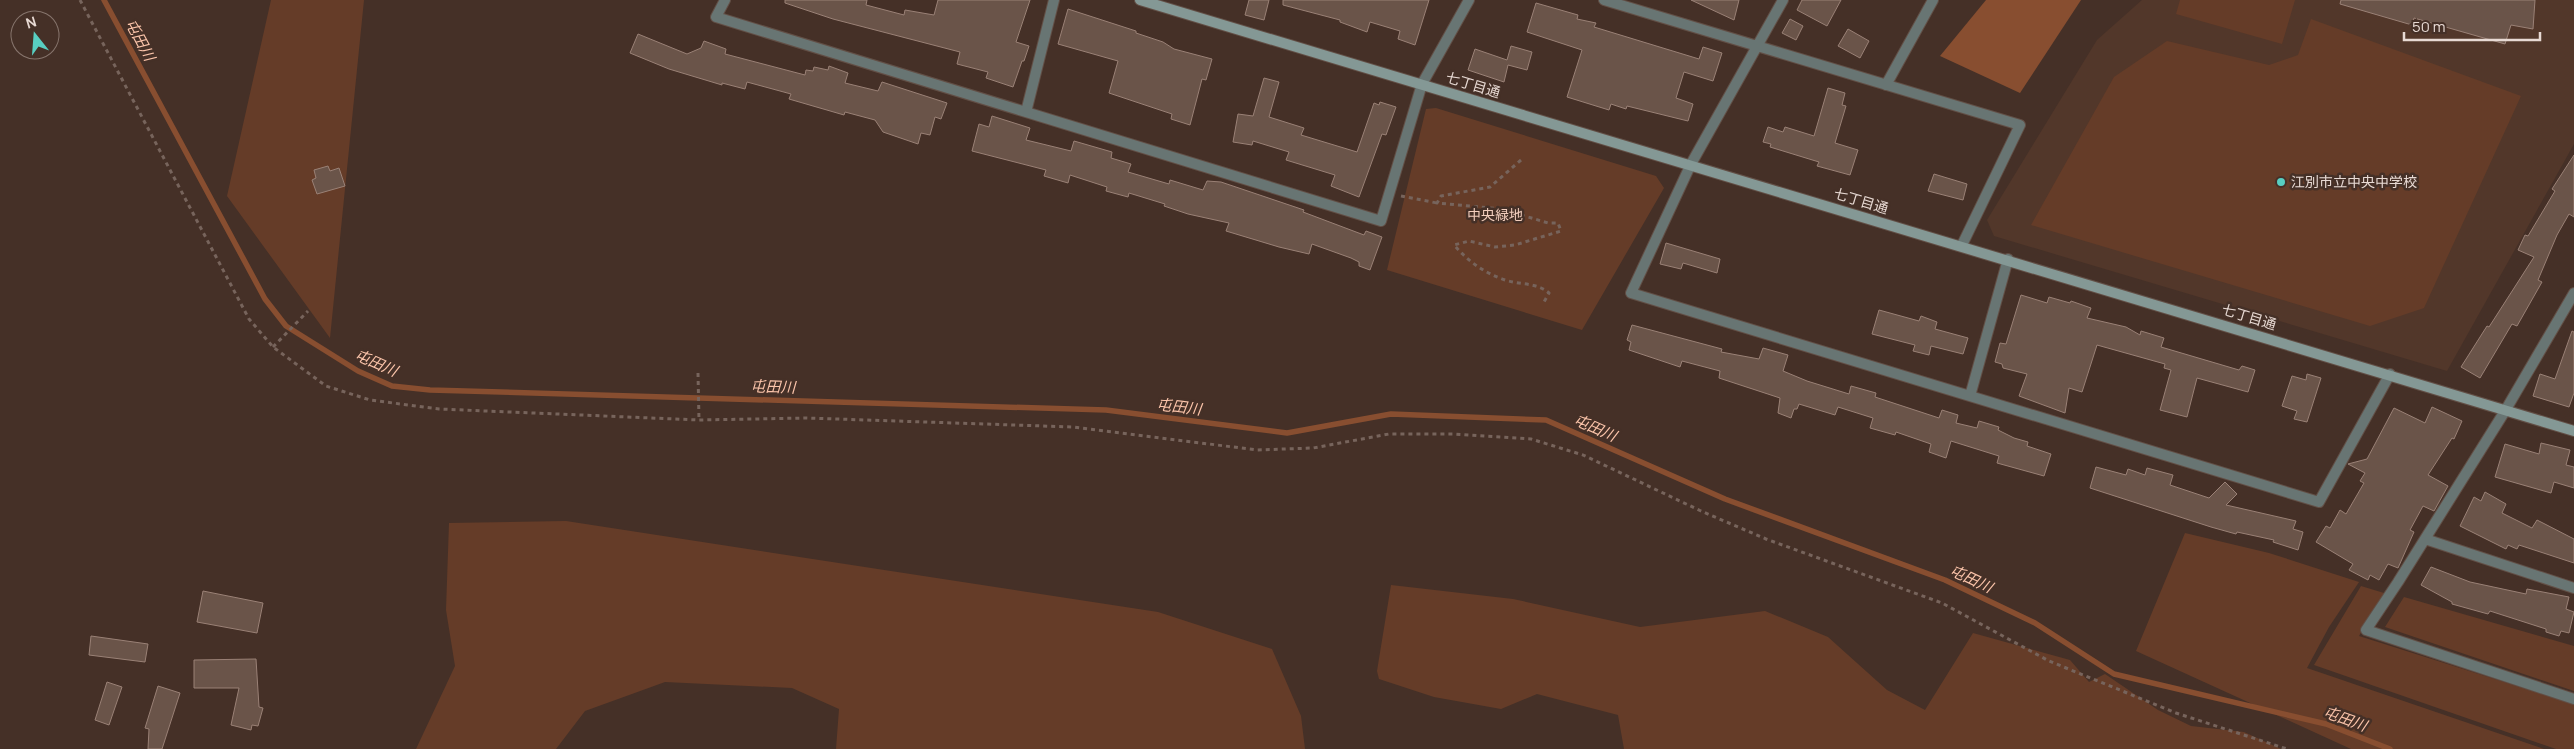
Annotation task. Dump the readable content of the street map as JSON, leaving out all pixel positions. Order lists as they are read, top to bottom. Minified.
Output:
{"streets":{"street":["七丁目通"]},"water":["屯田川"],"parks":["中央緑地"],"places":["江別市立中央中学校"],"scale_bar":"50 m","north":"top"}
